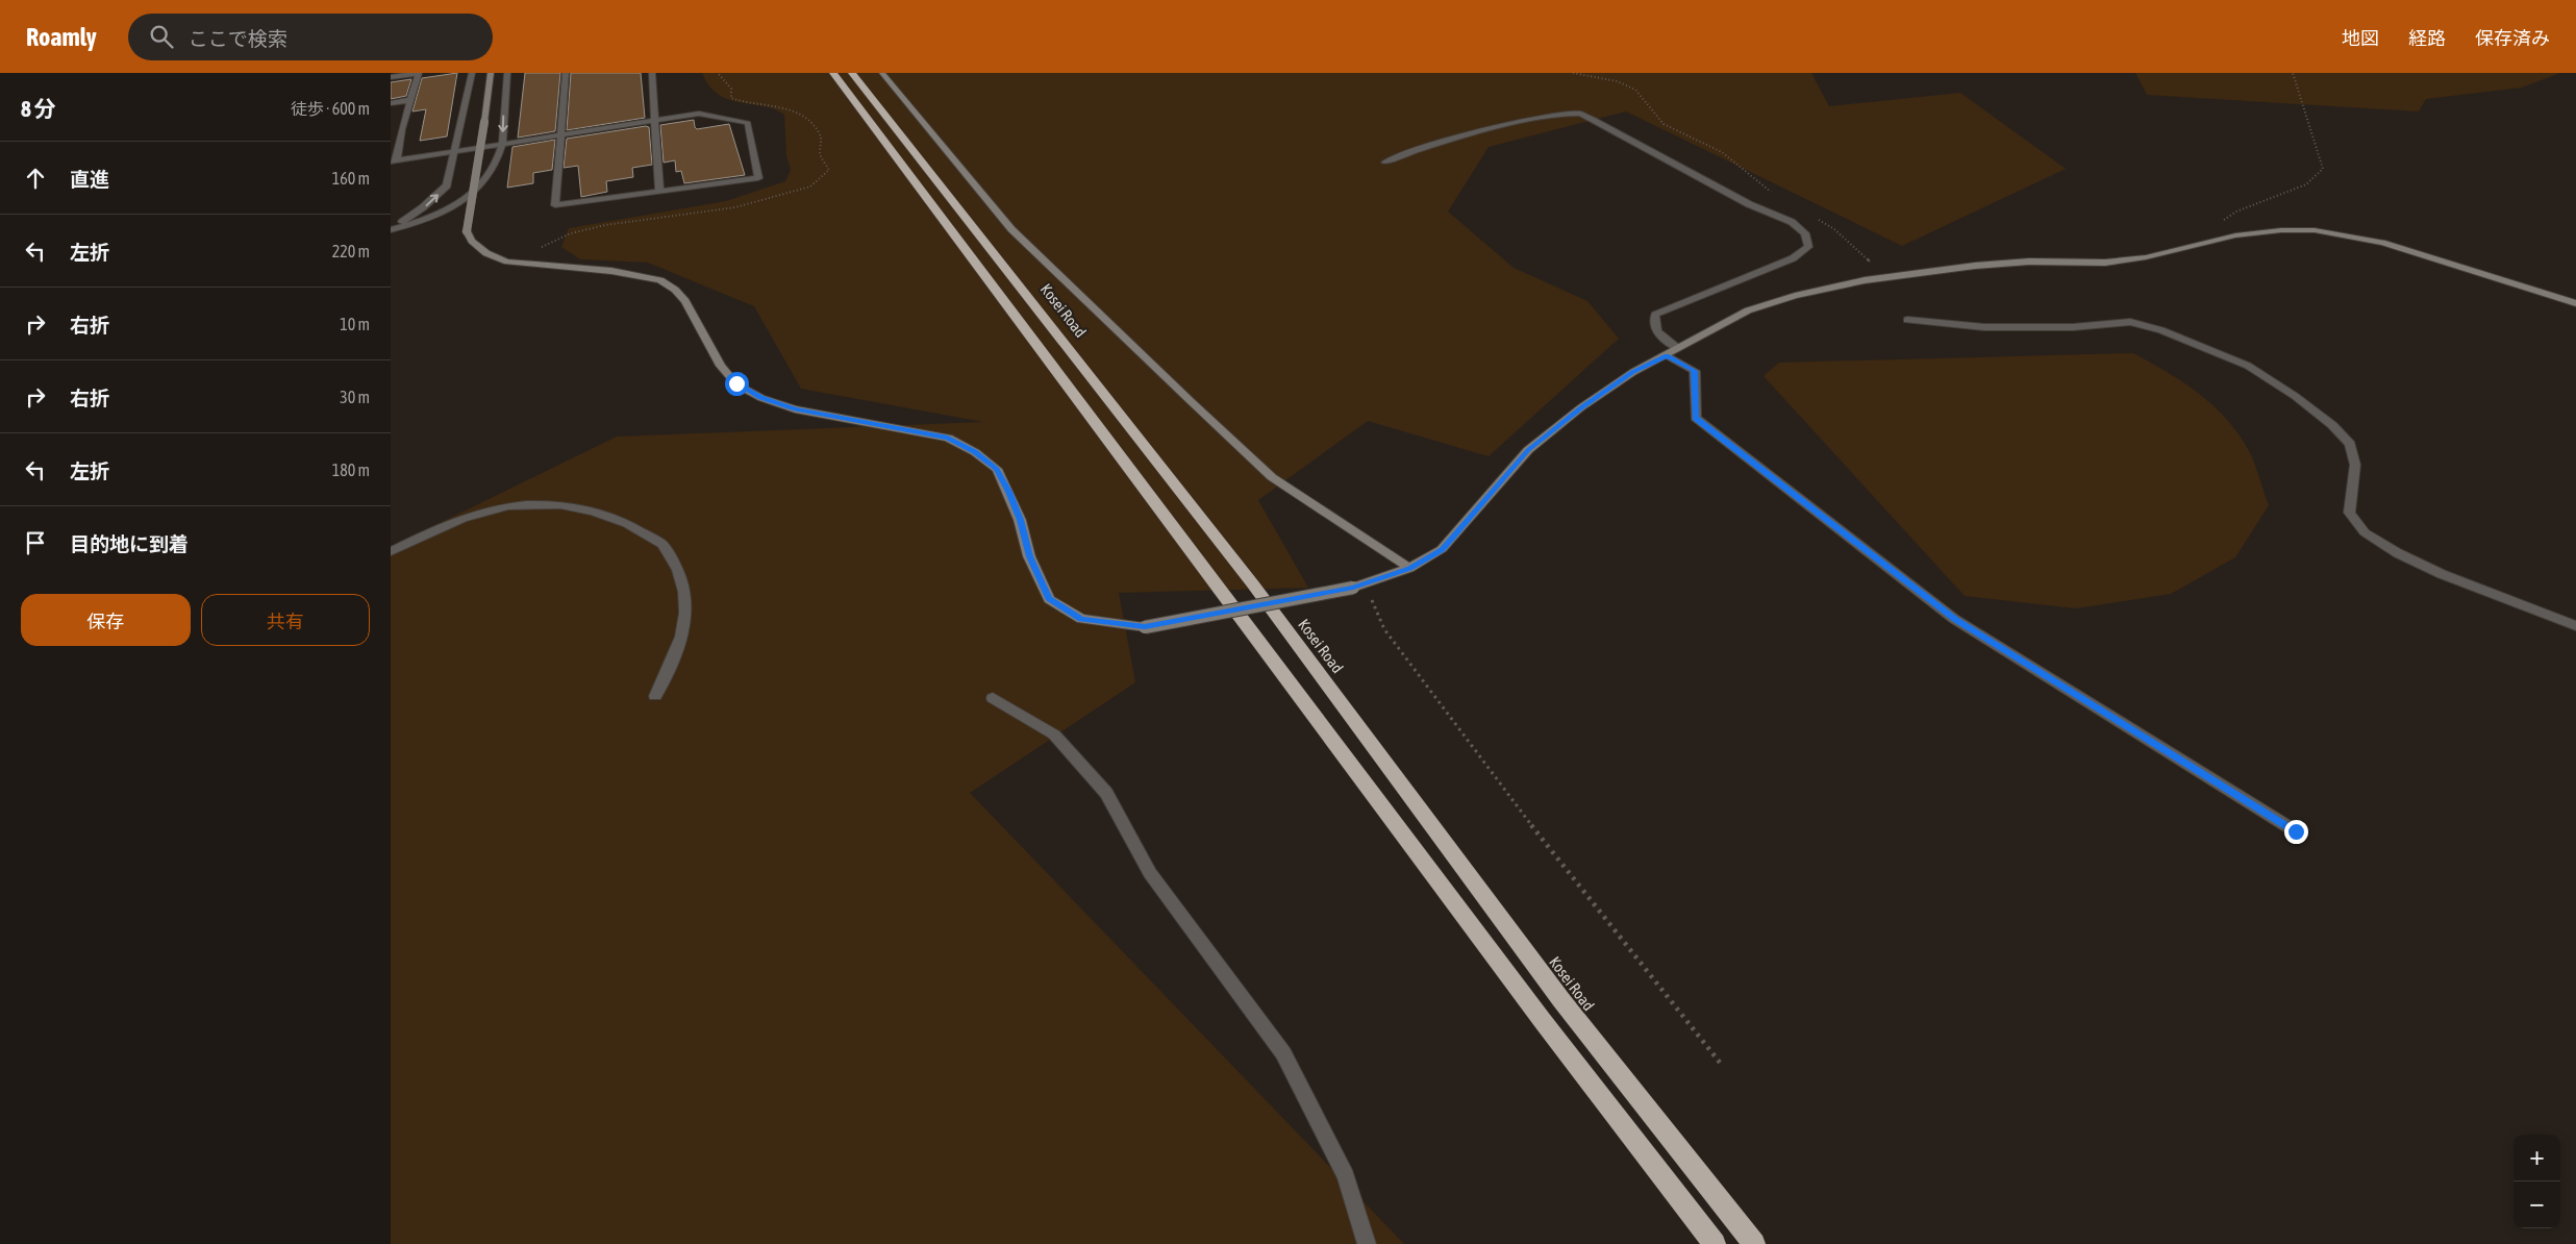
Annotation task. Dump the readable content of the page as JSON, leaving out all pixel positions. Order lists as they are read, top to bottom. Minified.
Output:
{"streets":{"highway":["Kosei Road"]},"page":{"header":"Roamly","search":"ここで検索","nav":["地図","経路","保存済み"],"heading":["8 分","徒歩 · 600 m"],"list":[["直進","160 m"],["左折","220 m"],["右折","10 m"],["右折","30 m"],["左折","180 m"],"目的地に到着"],"buttons":["保存","共有"],"map_buttons":["+","−"]}}
